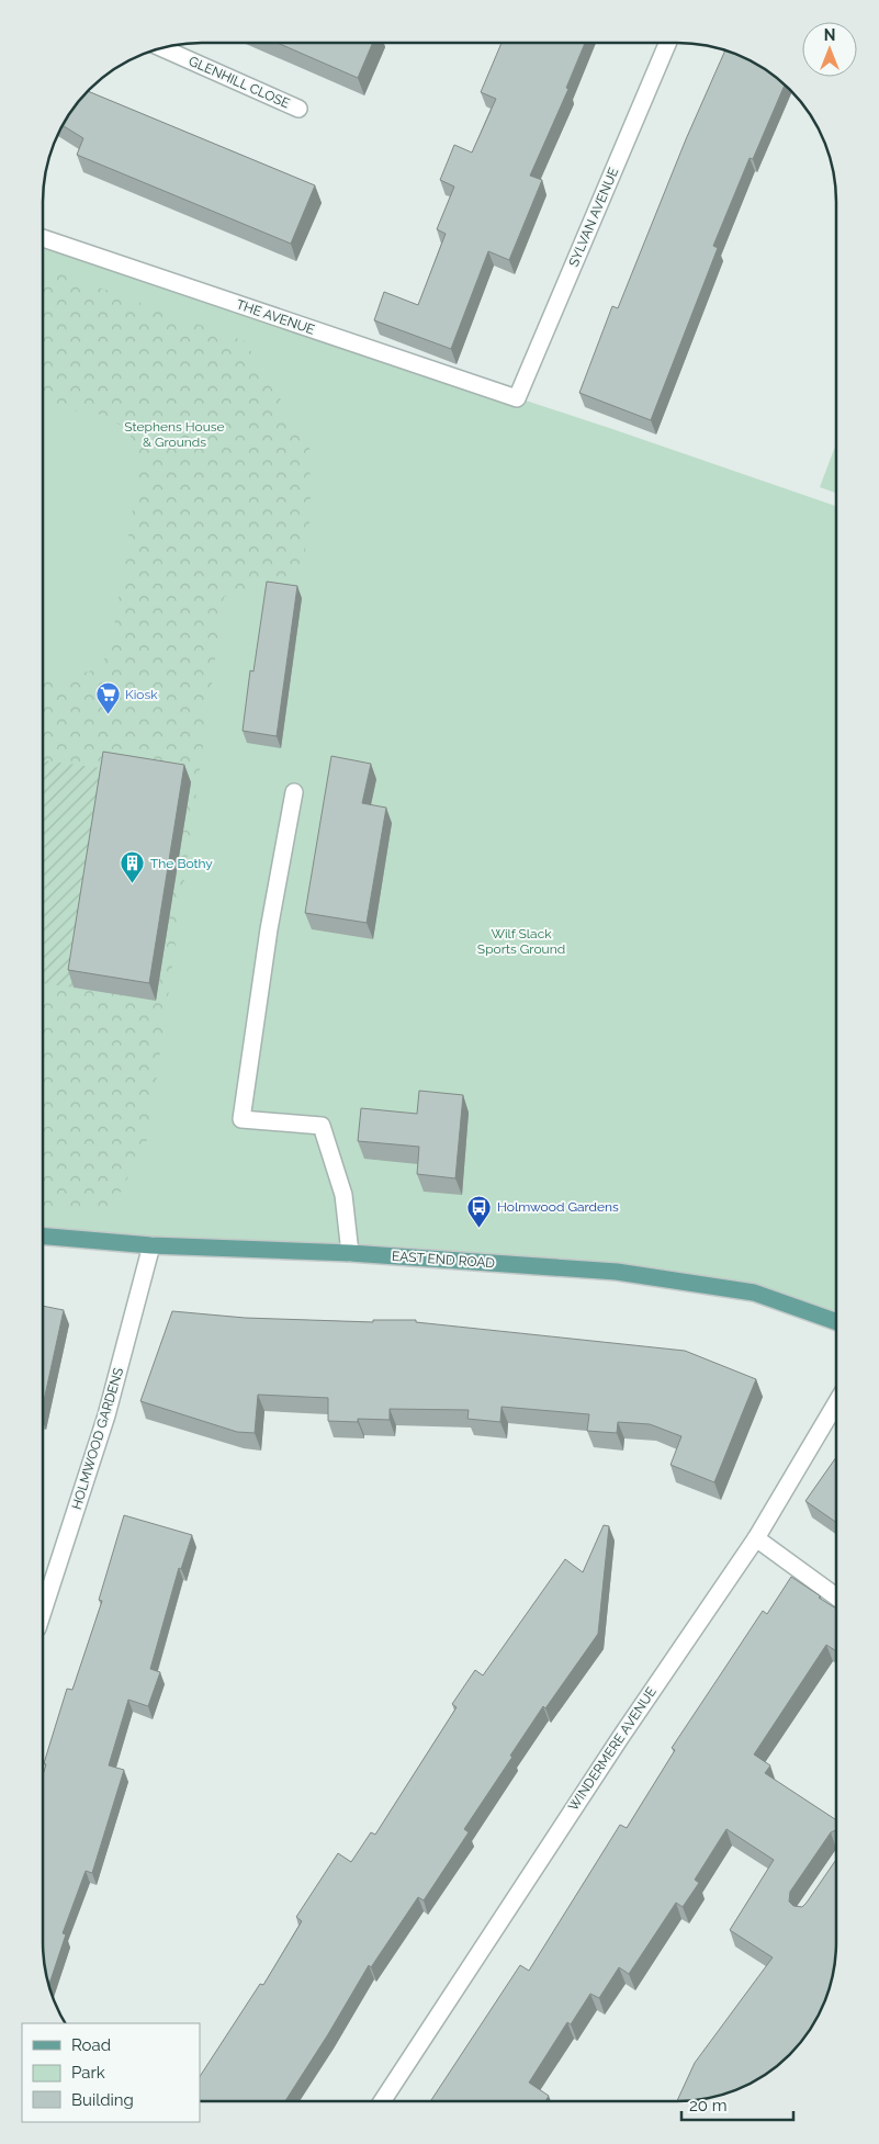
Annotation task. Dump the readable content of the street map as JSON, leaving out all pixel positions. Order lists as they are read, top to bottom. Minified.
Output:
{"streets":{"main road":["EAST END ROAD"],"street":["GLENHILL CLOSE","SYLVAN AVENUE","THE AVENUE","HOLMWOOD GARDENS","WINDERMERE AVENUE"]},"crossings":[["SYLVAN AVENUE","THE AVENUE"],["EAST END ROAD","HOLMWOOD GARDENS"]],"parks":["Stephens House & Grounds","Wilf Slack Sports Ground"],"places":{"supermarket":["Kiosk"],"building":["The Bothy"],"bus stop":["Holmwood Gardens"]},"legend":["Road","Park","Building"],"scale_bar":"20 m","north":"top"}
